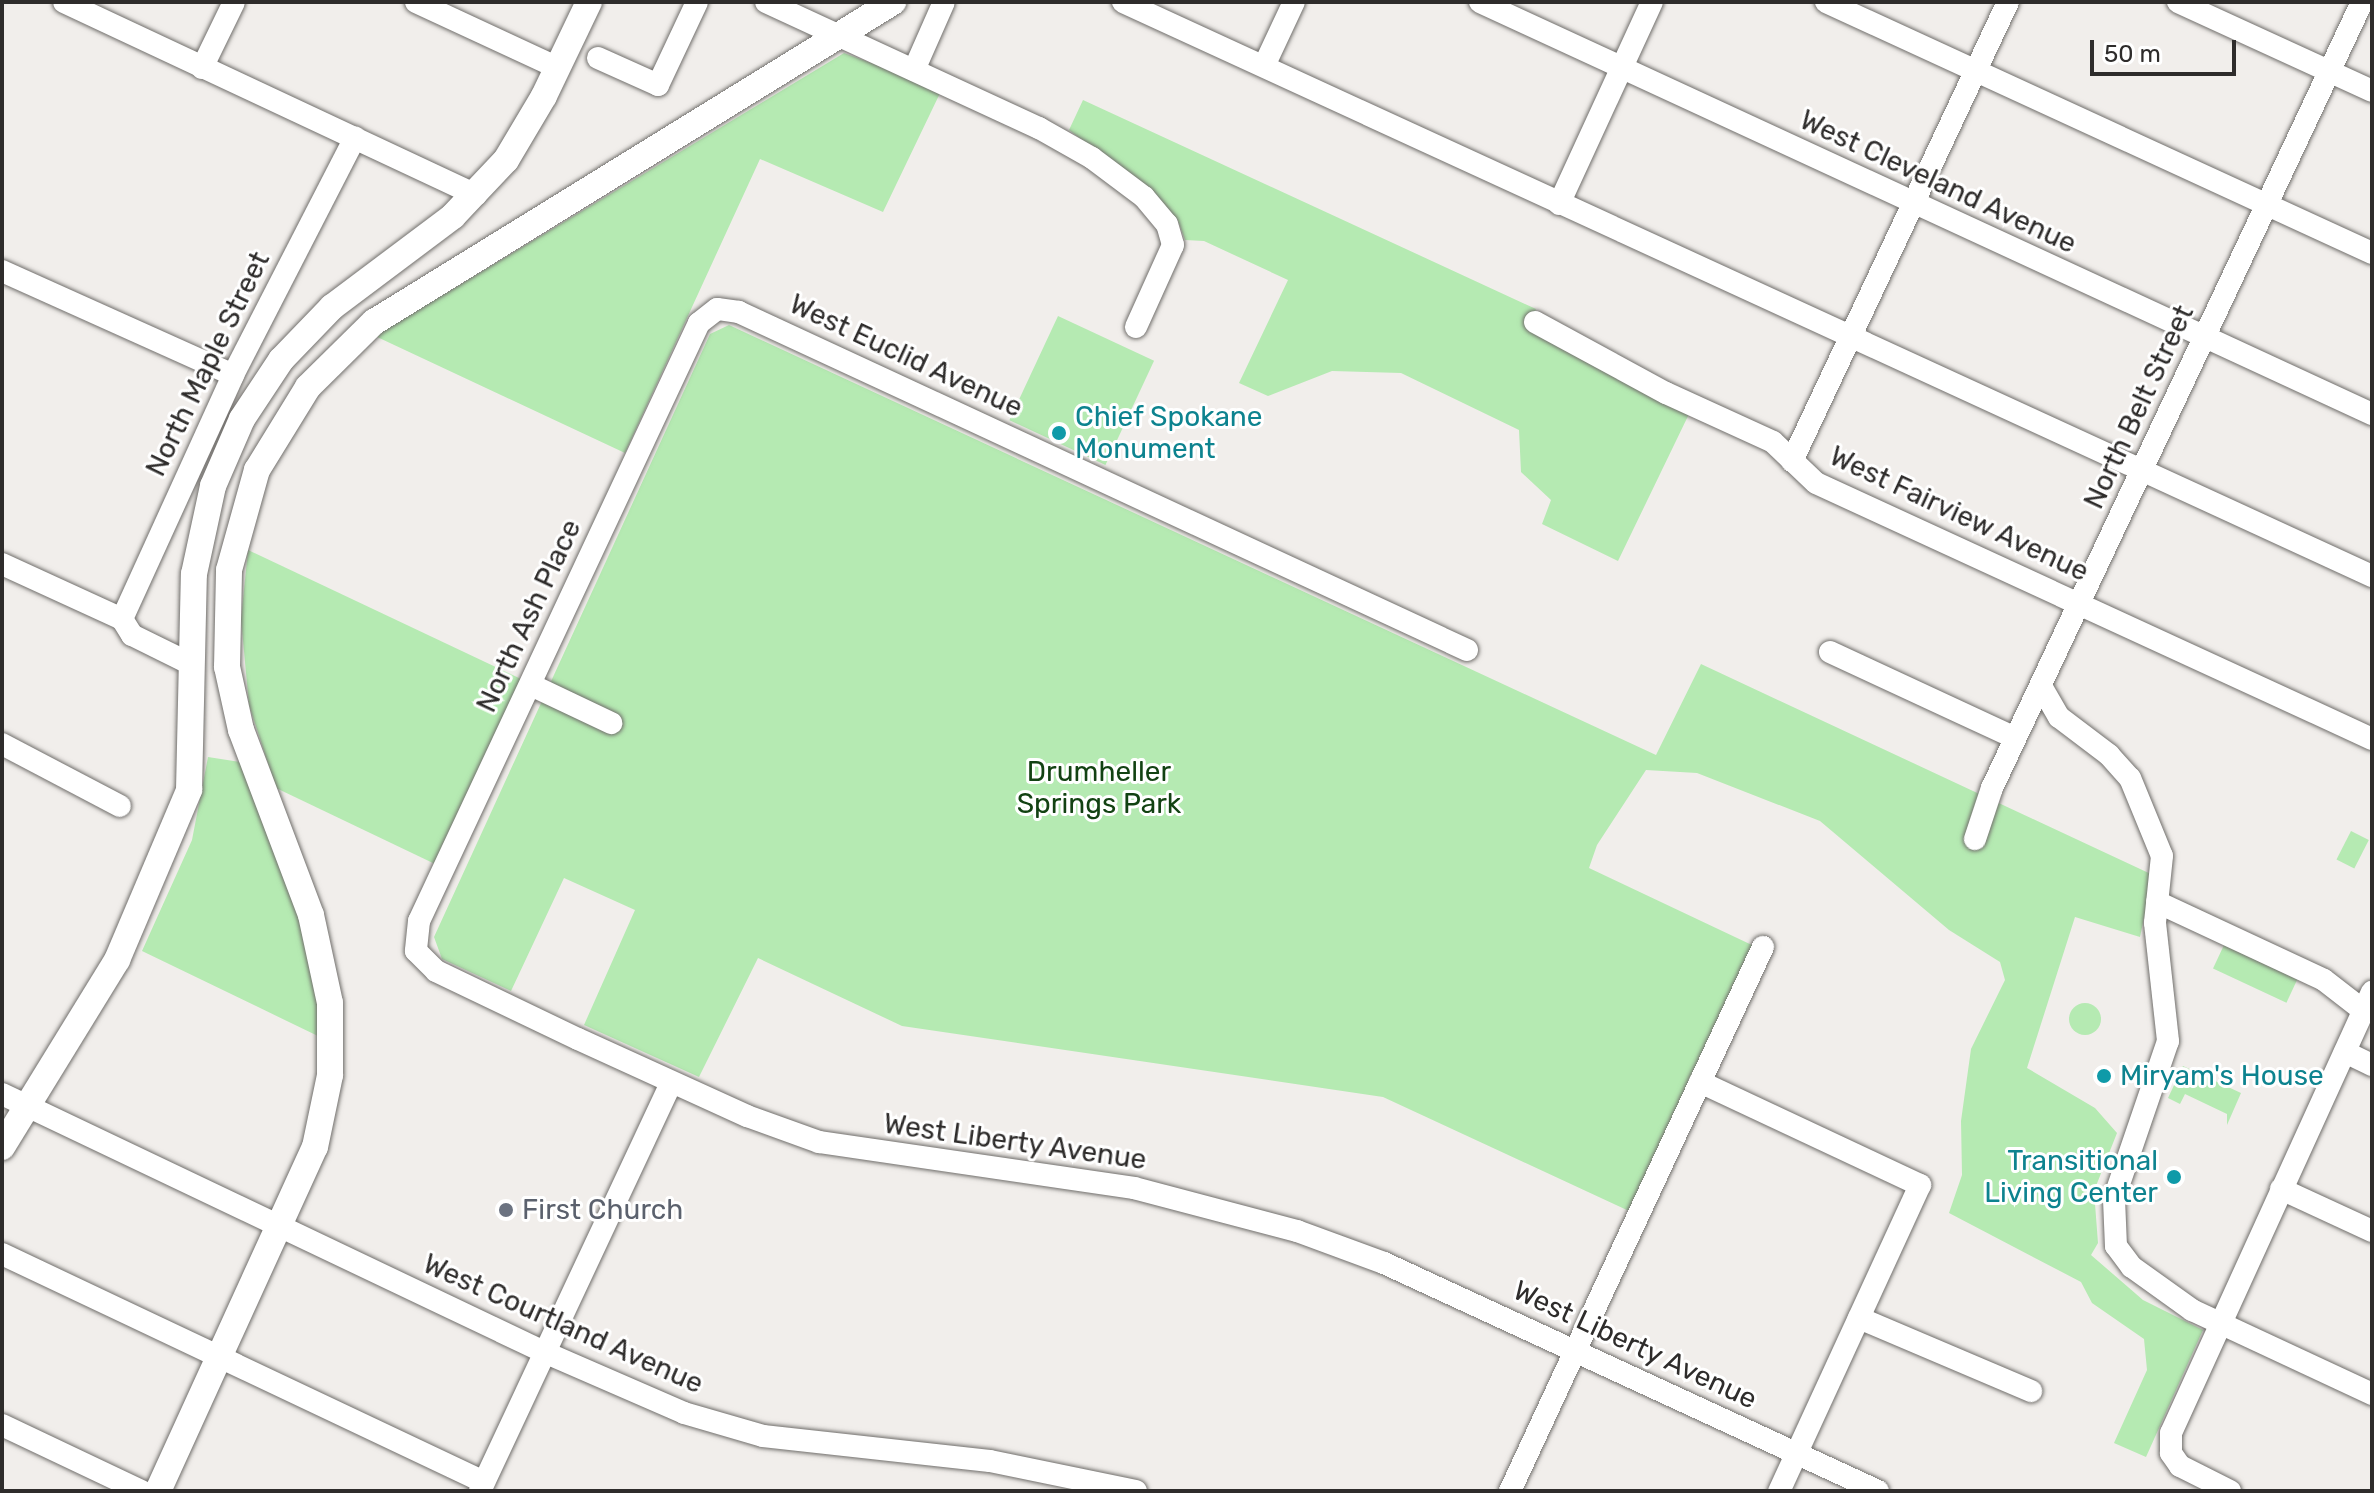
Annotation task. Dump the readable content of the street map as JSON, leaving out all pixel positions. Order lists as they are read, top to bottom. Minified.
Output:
{"streets":{"street":["West Cleveland Avenue","West Euclid Avenue","North Maple Street","North Belt Street","West Fairview Avenue","North Ash Place","West Liberty Avenue","West Courtland Avenue"]},"crossings":[["West Cleveland Avenue","North Belt Street"],["West Euclid Avenue","North Ash Place"],["North Belt Street","West Fairview Avenue"],["North Ash Place","West Liberty Avenue"]],"parks":["Drumheller Springs Park"],"places":["Chief Spokane Monument","Miryam's House","Transitional Living Center","First Church"],"scale_bar":"50 m"}
